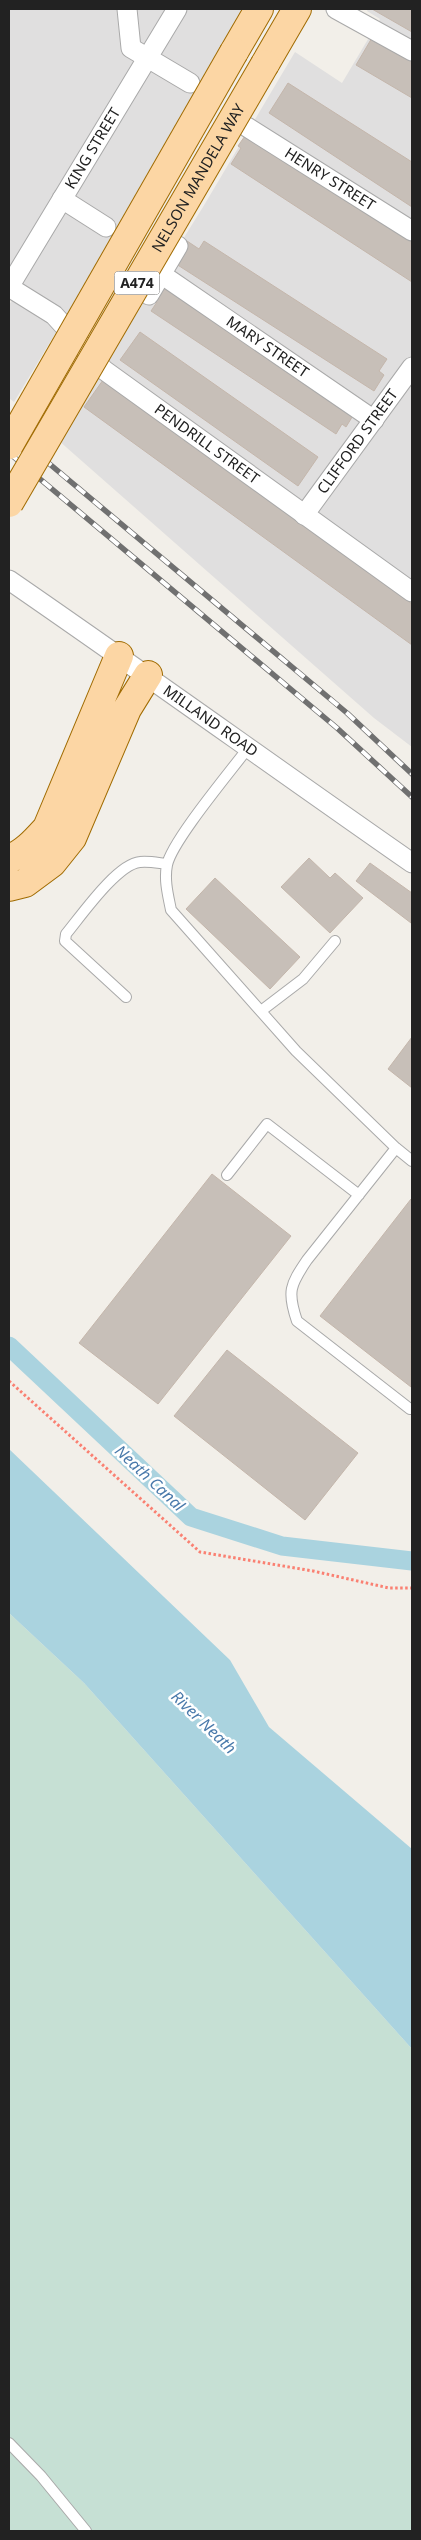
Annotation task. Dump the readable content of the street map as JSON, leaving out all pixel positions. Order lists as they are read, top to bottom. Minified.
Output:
{"streets":{"main road":["NELSON MANDELA WAY","A474"],"street":["KING STREET","HENRY STREET","MARY STREET","CLIFFORD STREET","PENDRILL STREET","MILLAND ROAD"]},"crossings":[["KING STREET","PENDRILL STREET"],["MARY STREET","CLIFFORD STREET"],["CLIFFORD STREET","PENDRILL STREET"]],"water":["Neath Canal","River Neath"]}
